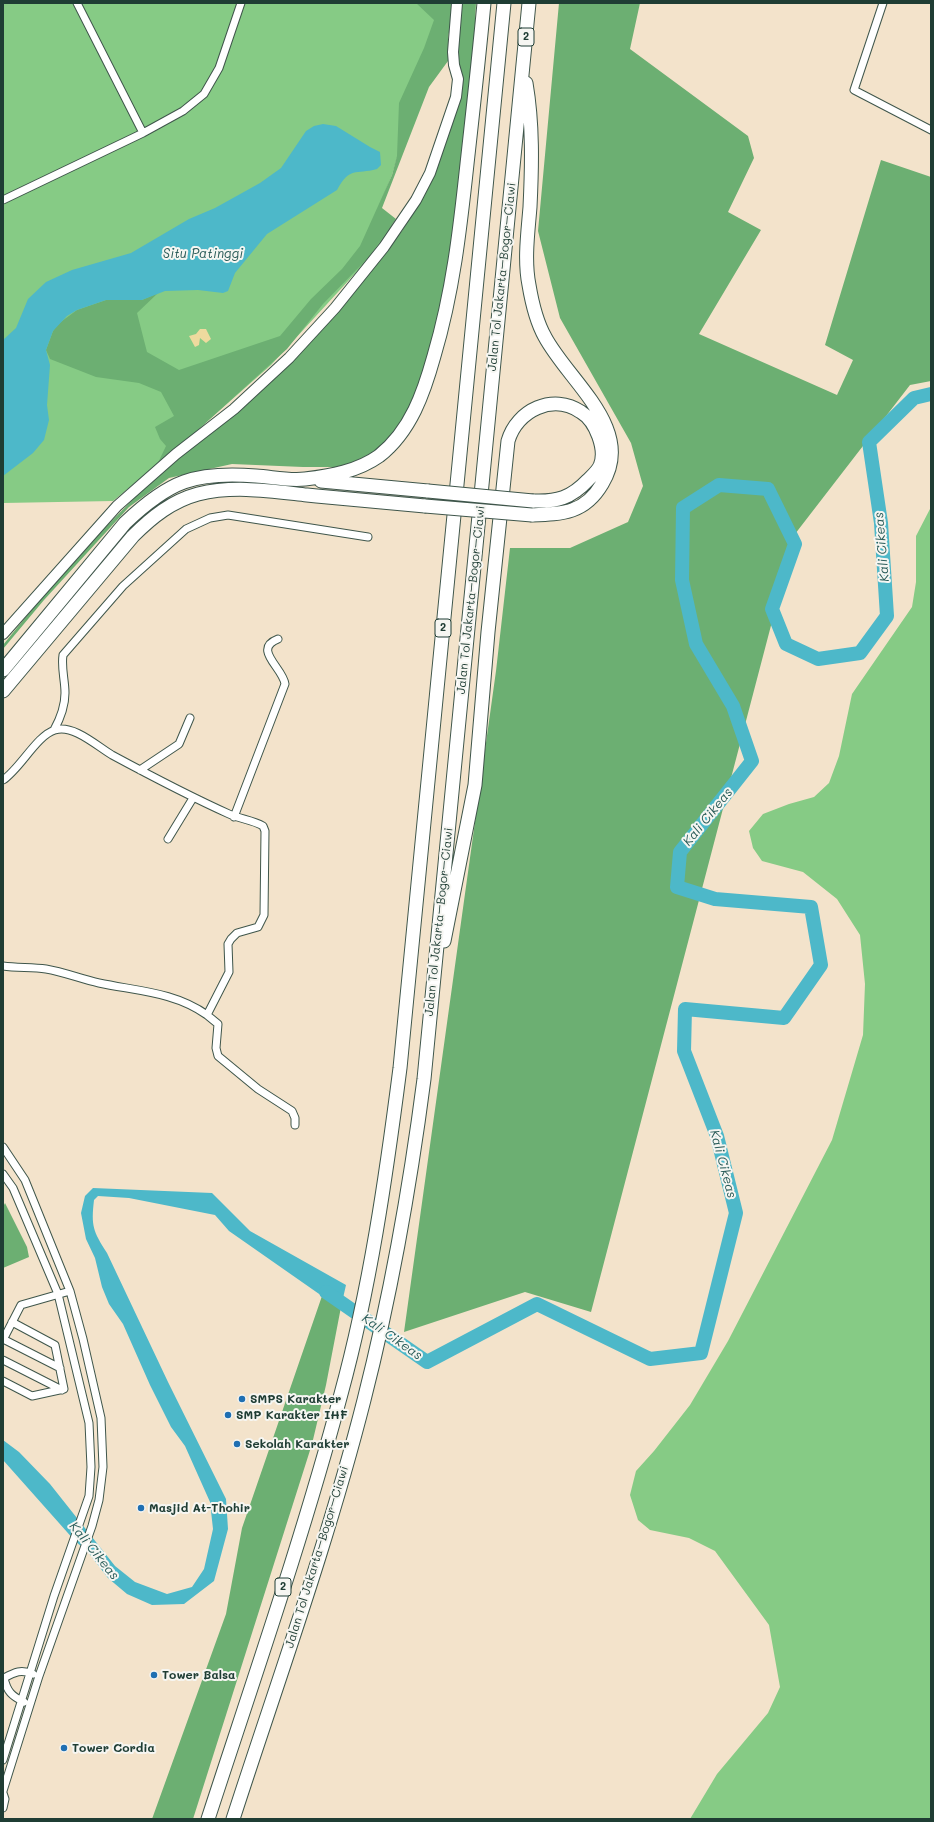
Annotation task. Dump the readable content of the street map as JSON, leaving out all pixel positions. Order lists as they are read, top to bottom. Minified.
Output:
{"streets":{"highway":["2","Jalan Tol Jakarta–Bogor–Ciawi"]},"water":["Situ Patinggi","Kali Cikeas"],"places":["SMPS Karakter","SMP Karakter IHF","Sekolah Karakter","Masjid At-Thohir","Tower Balsa","Tower Cordia"]}
